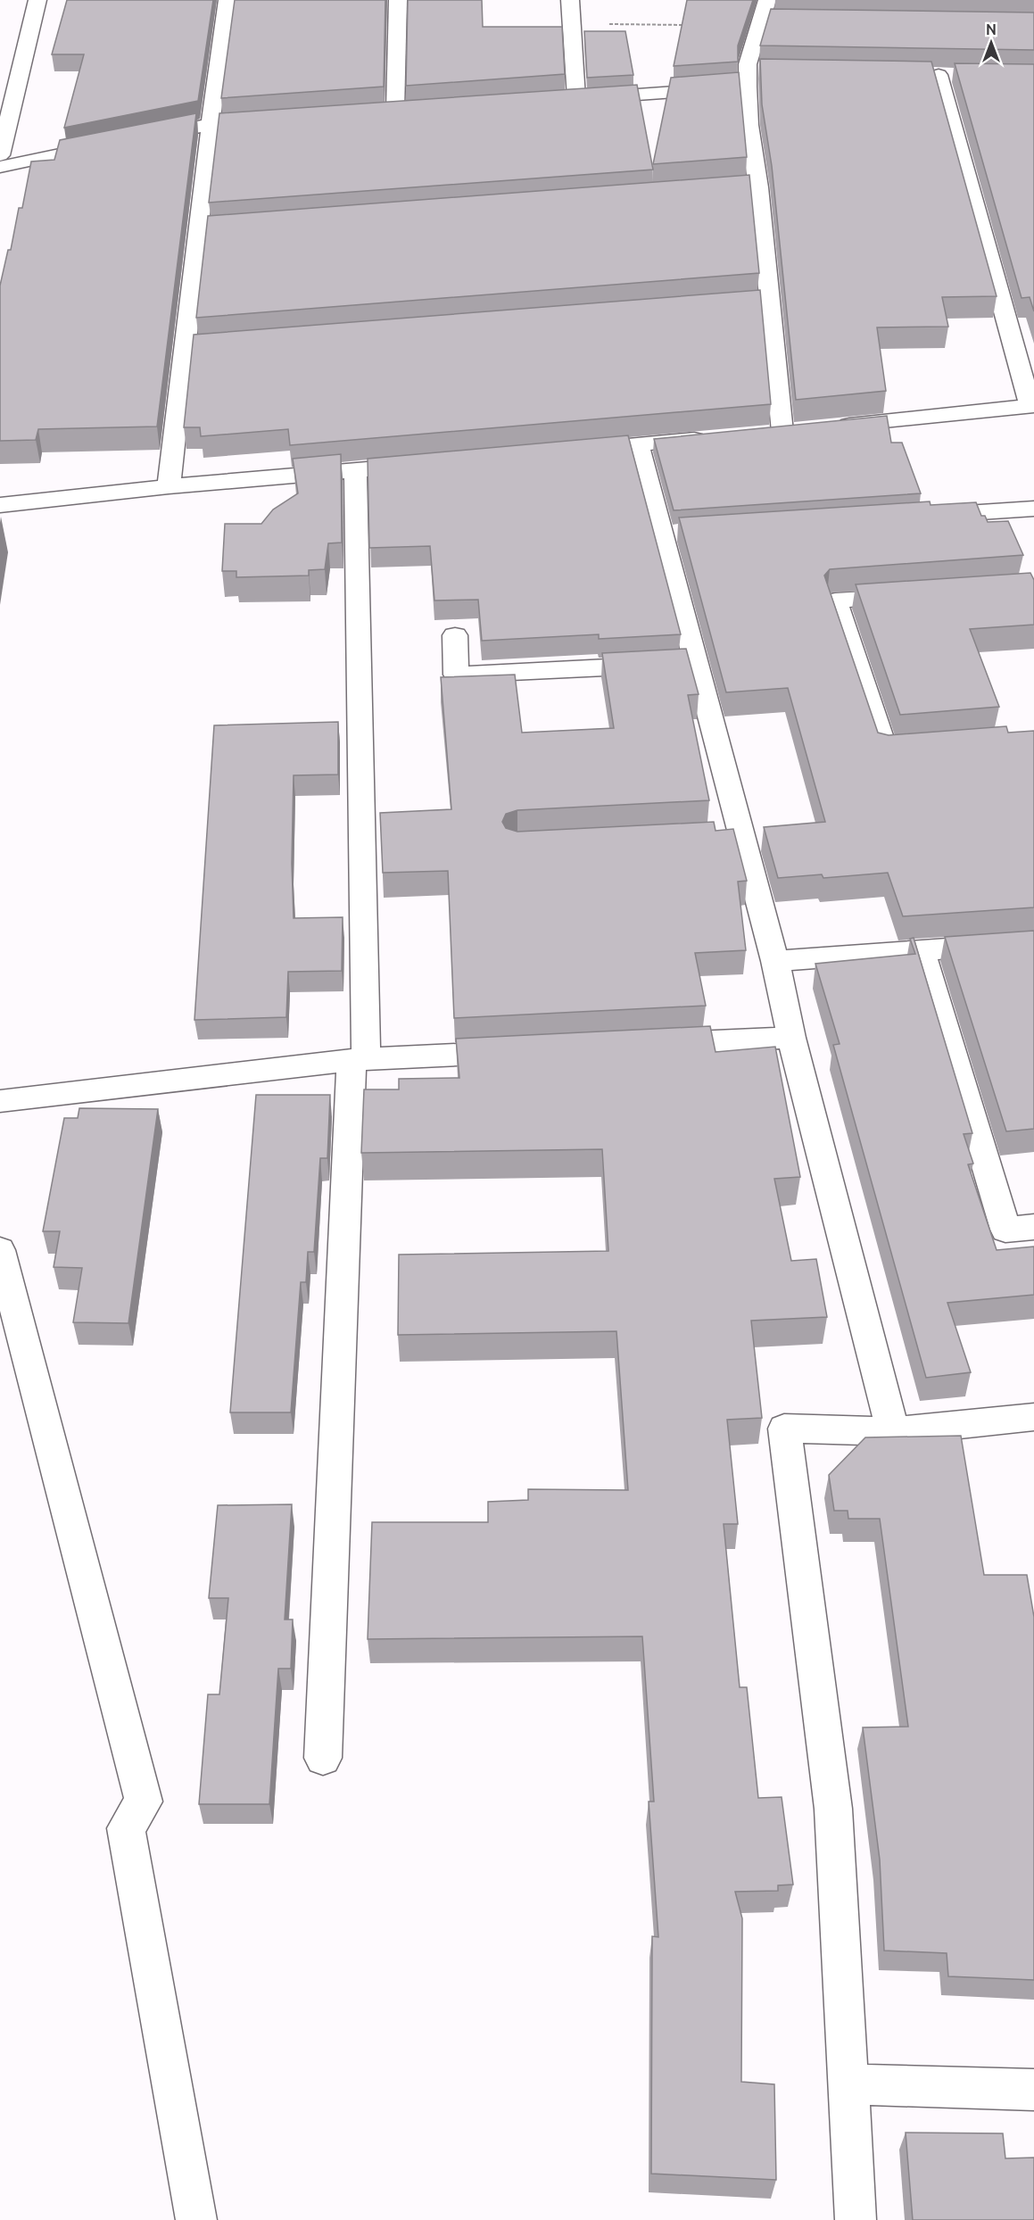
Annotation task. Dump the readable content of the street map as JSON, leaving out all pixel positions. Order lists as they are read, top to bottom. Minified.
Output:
{"north":"top"}
